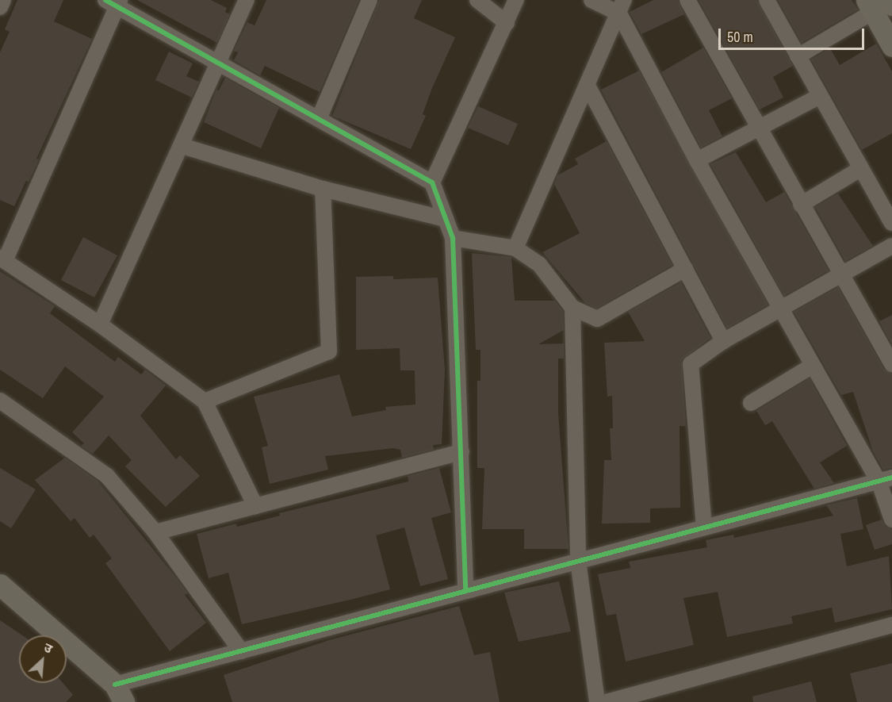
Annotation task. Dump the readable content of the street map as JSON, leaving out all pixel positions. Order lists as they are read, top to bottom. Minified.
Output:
{"scale_bar":"50 m","north":"top right"}
